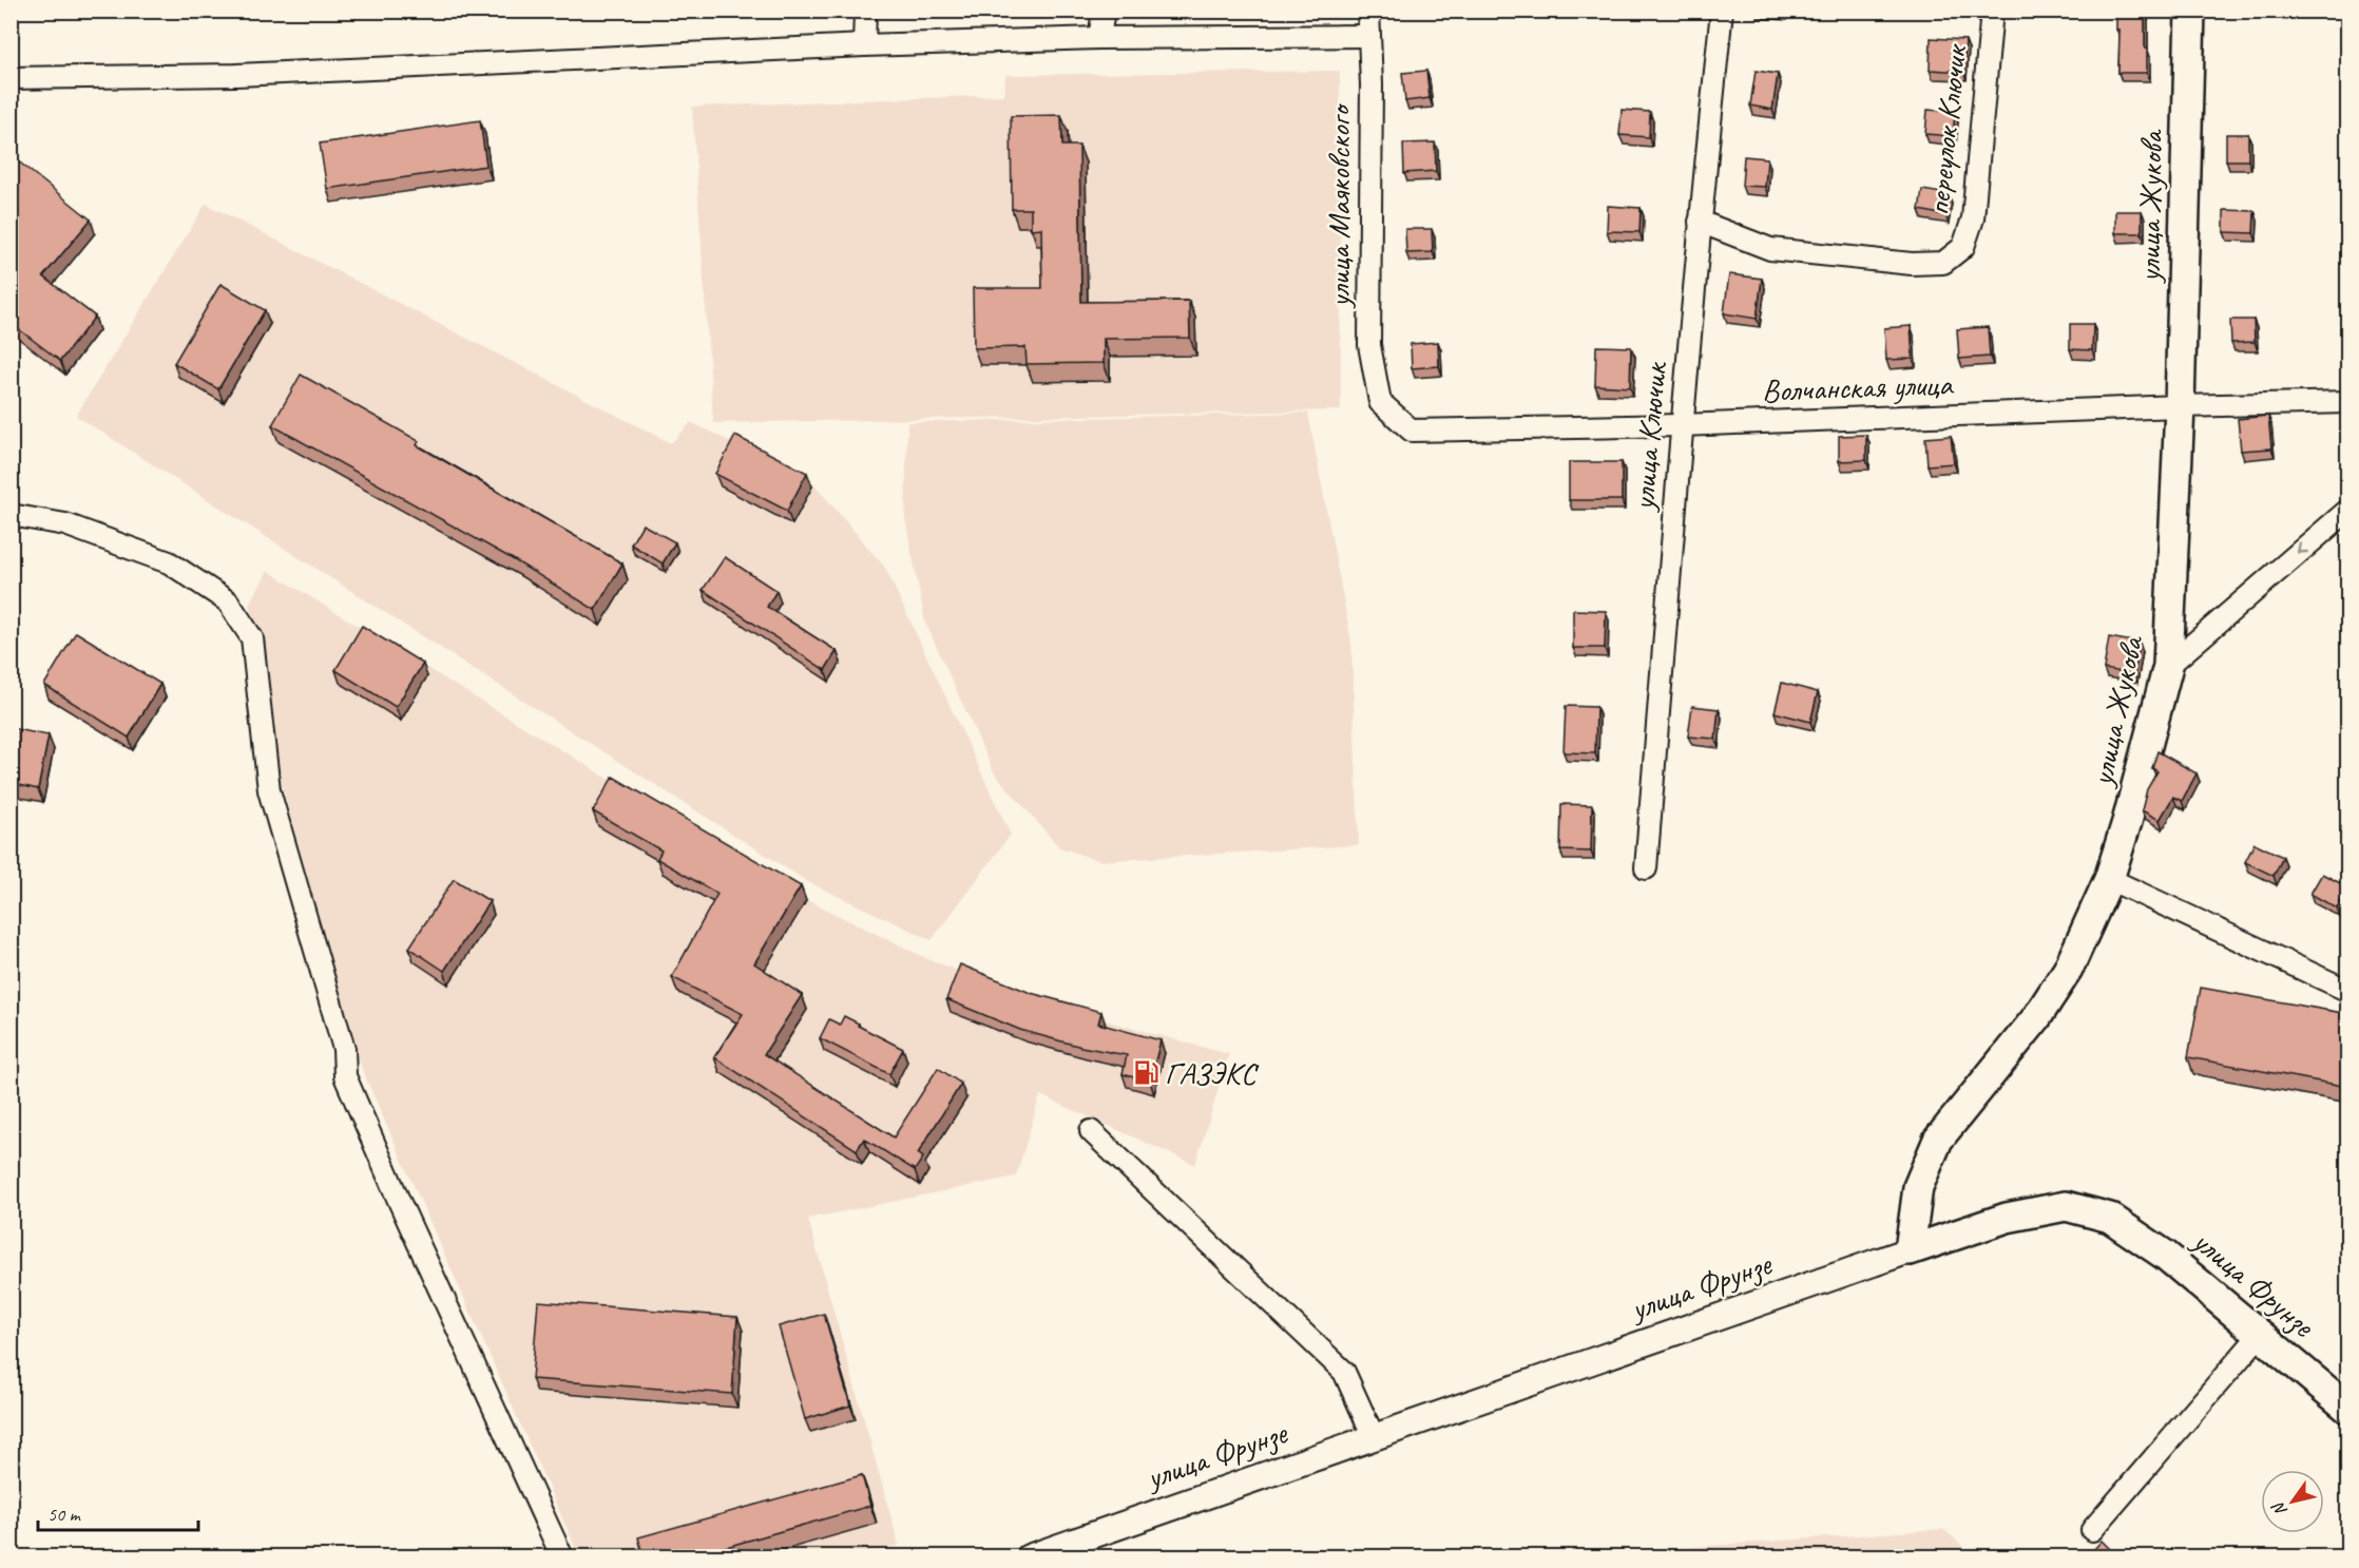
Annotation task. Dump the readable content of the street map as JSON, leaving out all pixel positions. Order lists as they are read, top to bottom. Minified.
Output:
{"streets":{"main road":["улица Жукова","улица Фрунзе"],"street":["переулок Ключик","улица Маяковского","Волчанская улица","улица Ключик"]},"crossings":[["переулок Ключик","улица Ключик"],["улица Маяковского","Волчанская улица"],["улица Жукова","Волчанская улица"],["улица Жукова","улица Фрунзе"],["Волчанская улица","улица Ключик"]],"places":{"fuel station":["ГАЗЭКС"]},"scale_bar":"50 m","north":"bottom left"}
